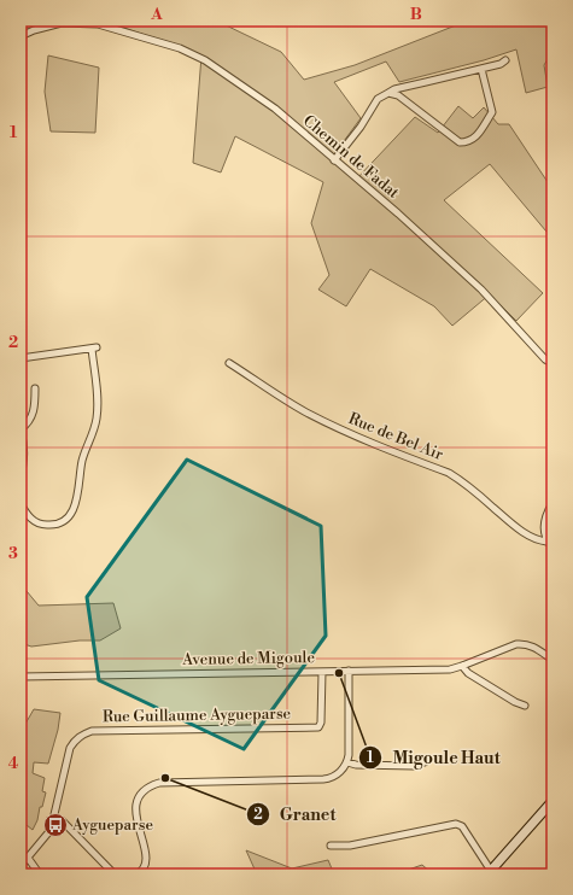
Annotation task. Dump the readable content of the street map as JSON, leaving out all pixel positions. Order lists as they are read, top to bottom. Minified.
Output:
{"streets":{"street":["Chemin de Fadat","Rue de Bel Air","Avenue de Migoule","Rue Guillaume Aygueparse"]},"crossings":[["Avenue de Migoule","Rue Guillaume Aygueparse"]],"places":{"other":["Migoule Haut","Granet"],"bus stop":["Aygueparse"]},"grid":{"columns":["A","B"],"rows":["1","2","3","4"]}}
